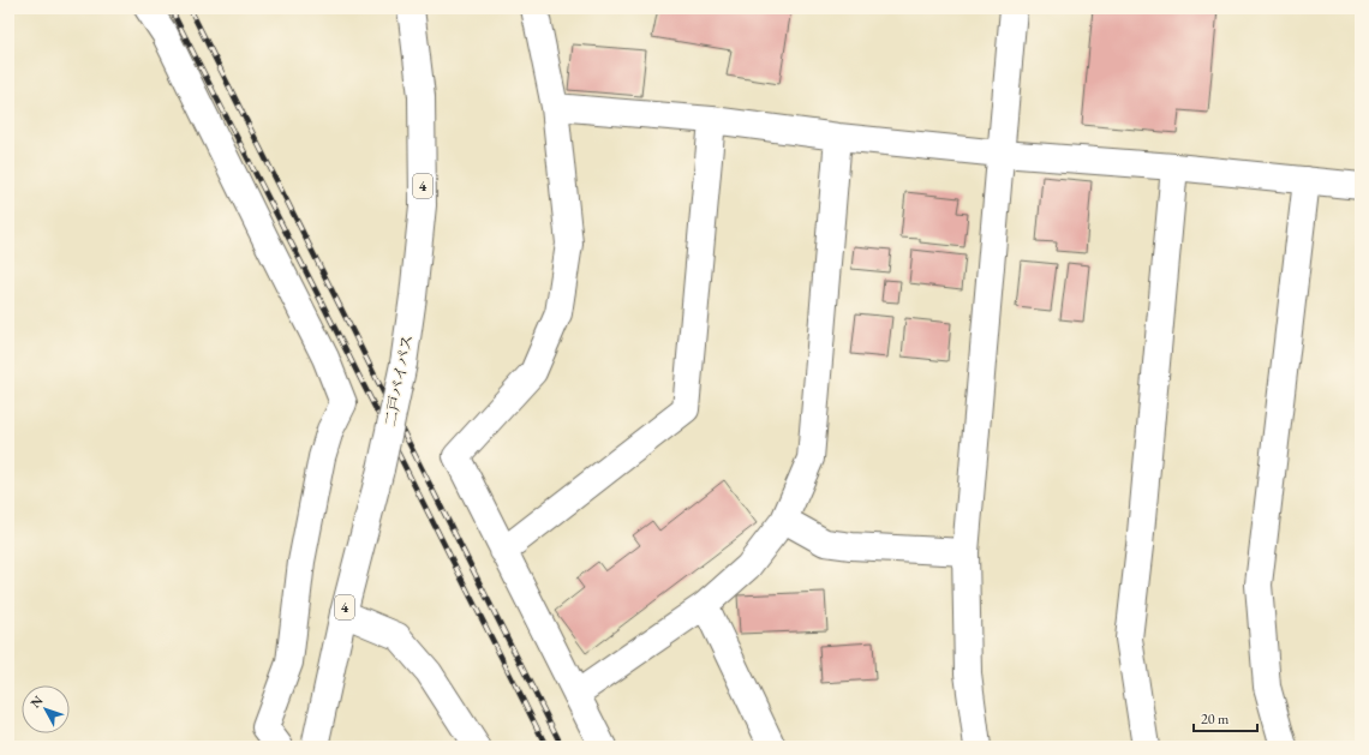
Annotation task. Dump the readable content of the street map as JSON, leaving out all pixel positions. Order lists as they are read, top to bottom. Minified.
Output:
{"streets":{"main road":["4","二戸バイパス"]},"scale_bar":"20 m","north":"top left"}
